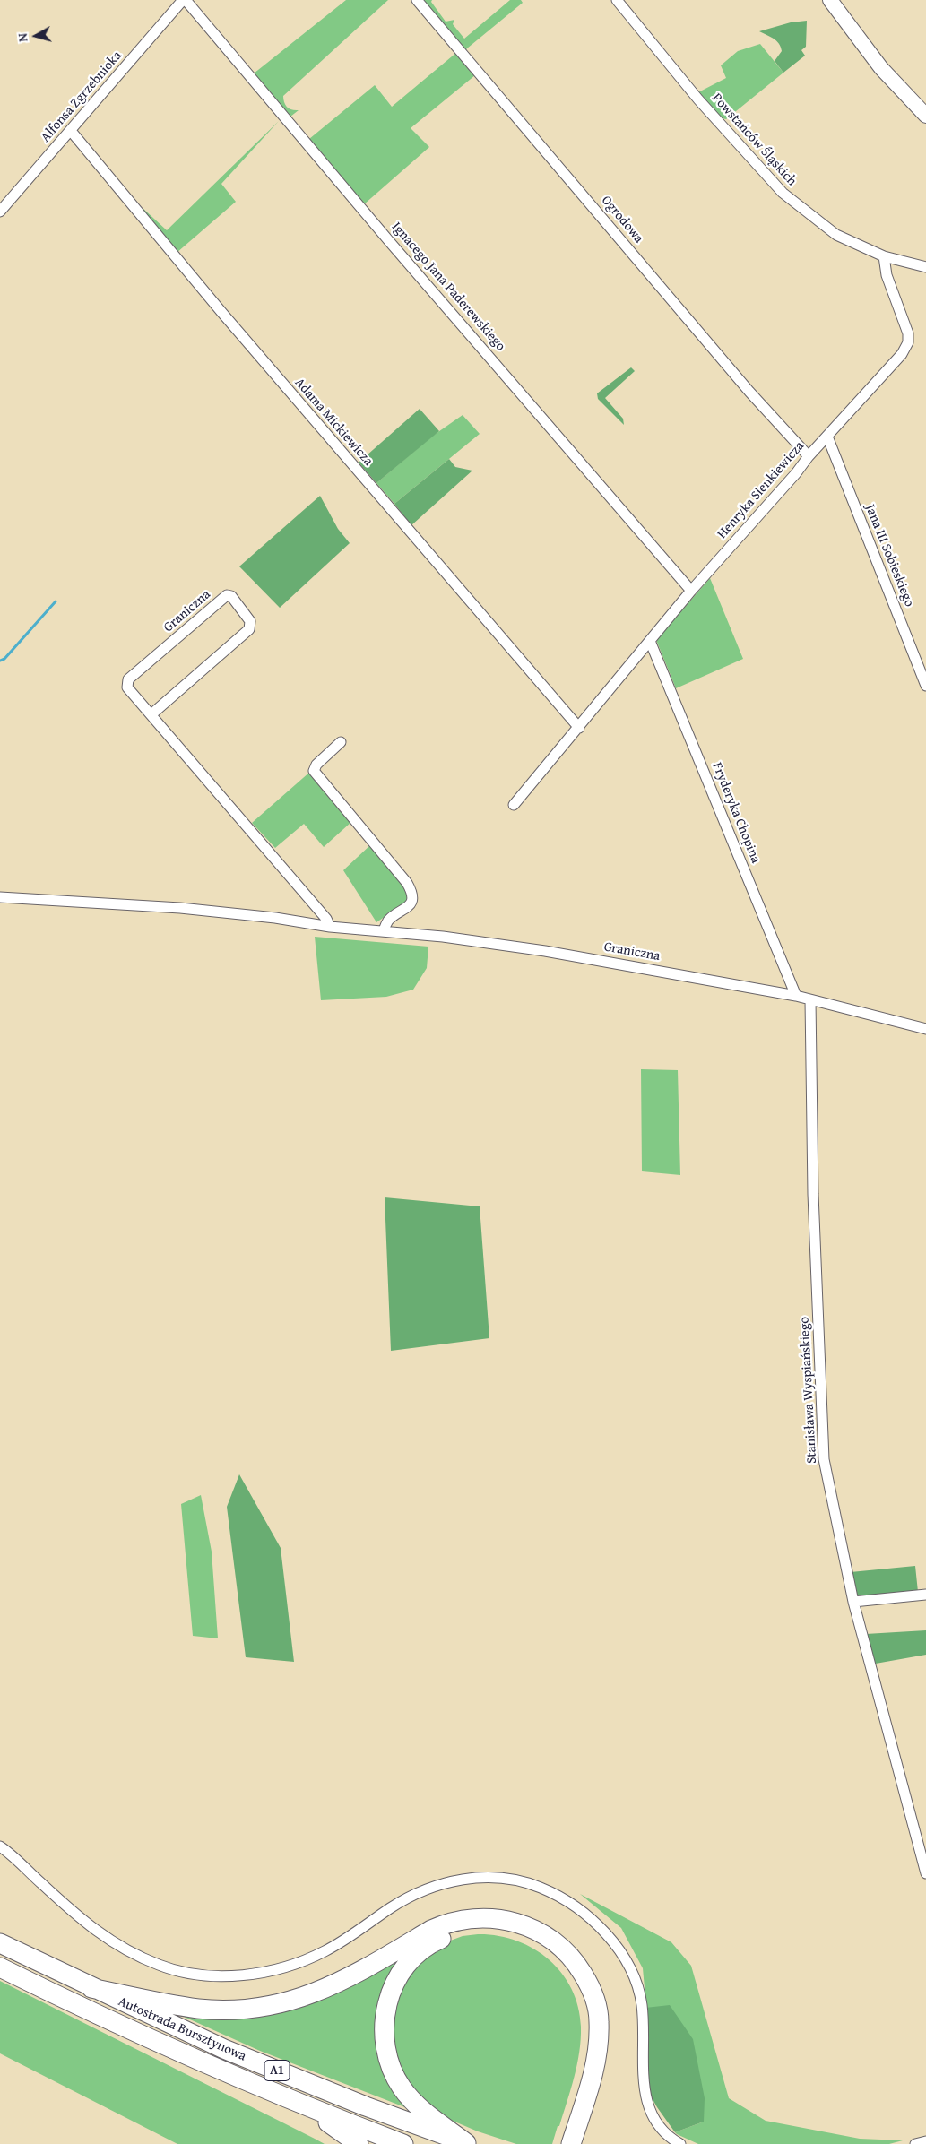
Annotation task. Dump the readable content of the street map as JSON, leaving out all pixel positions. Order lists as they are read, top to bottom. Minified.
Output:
{"streets":{"highway":["Autostrada Bursztynowa","A1"],"street":["Alfonsa Zgrzebnioka","Powstańców Śląskich","Ogrodowa","Ignacego Jana Paderewskiego","Adama Mickiewicza","Henryka Sienkiewicza","Jana III Sobieskiego","Graniczna","Fryderyka Chopina","Stanisława Wyspiańskiego"]},"crossings":[["Alfonsa Zgrzebnioka","Ignacego Jana Paderewskiego"],["Alfonsa Zgrzebnioka","Adama Mickiewicza"],["Powstańców Śląskich","Henryka Sienkiewicza"],["Ogrodowa","Henryka Sienkiewicza"],["Ignacego Jana Paderewskiego","Henryka Sienkiewicza"],["Adama Mickiewicza","Henryka Sienkiewicza"],["Henryka Sienkiewicza","Jana III Sobieskiego"],["Henryka Sienkiewicza","Fryderyka Chopina"],["Graniczna","Fryderyka Chopina"],["Graniczna","Stanisława Wyspiańskiego"]],"north":"left"}
